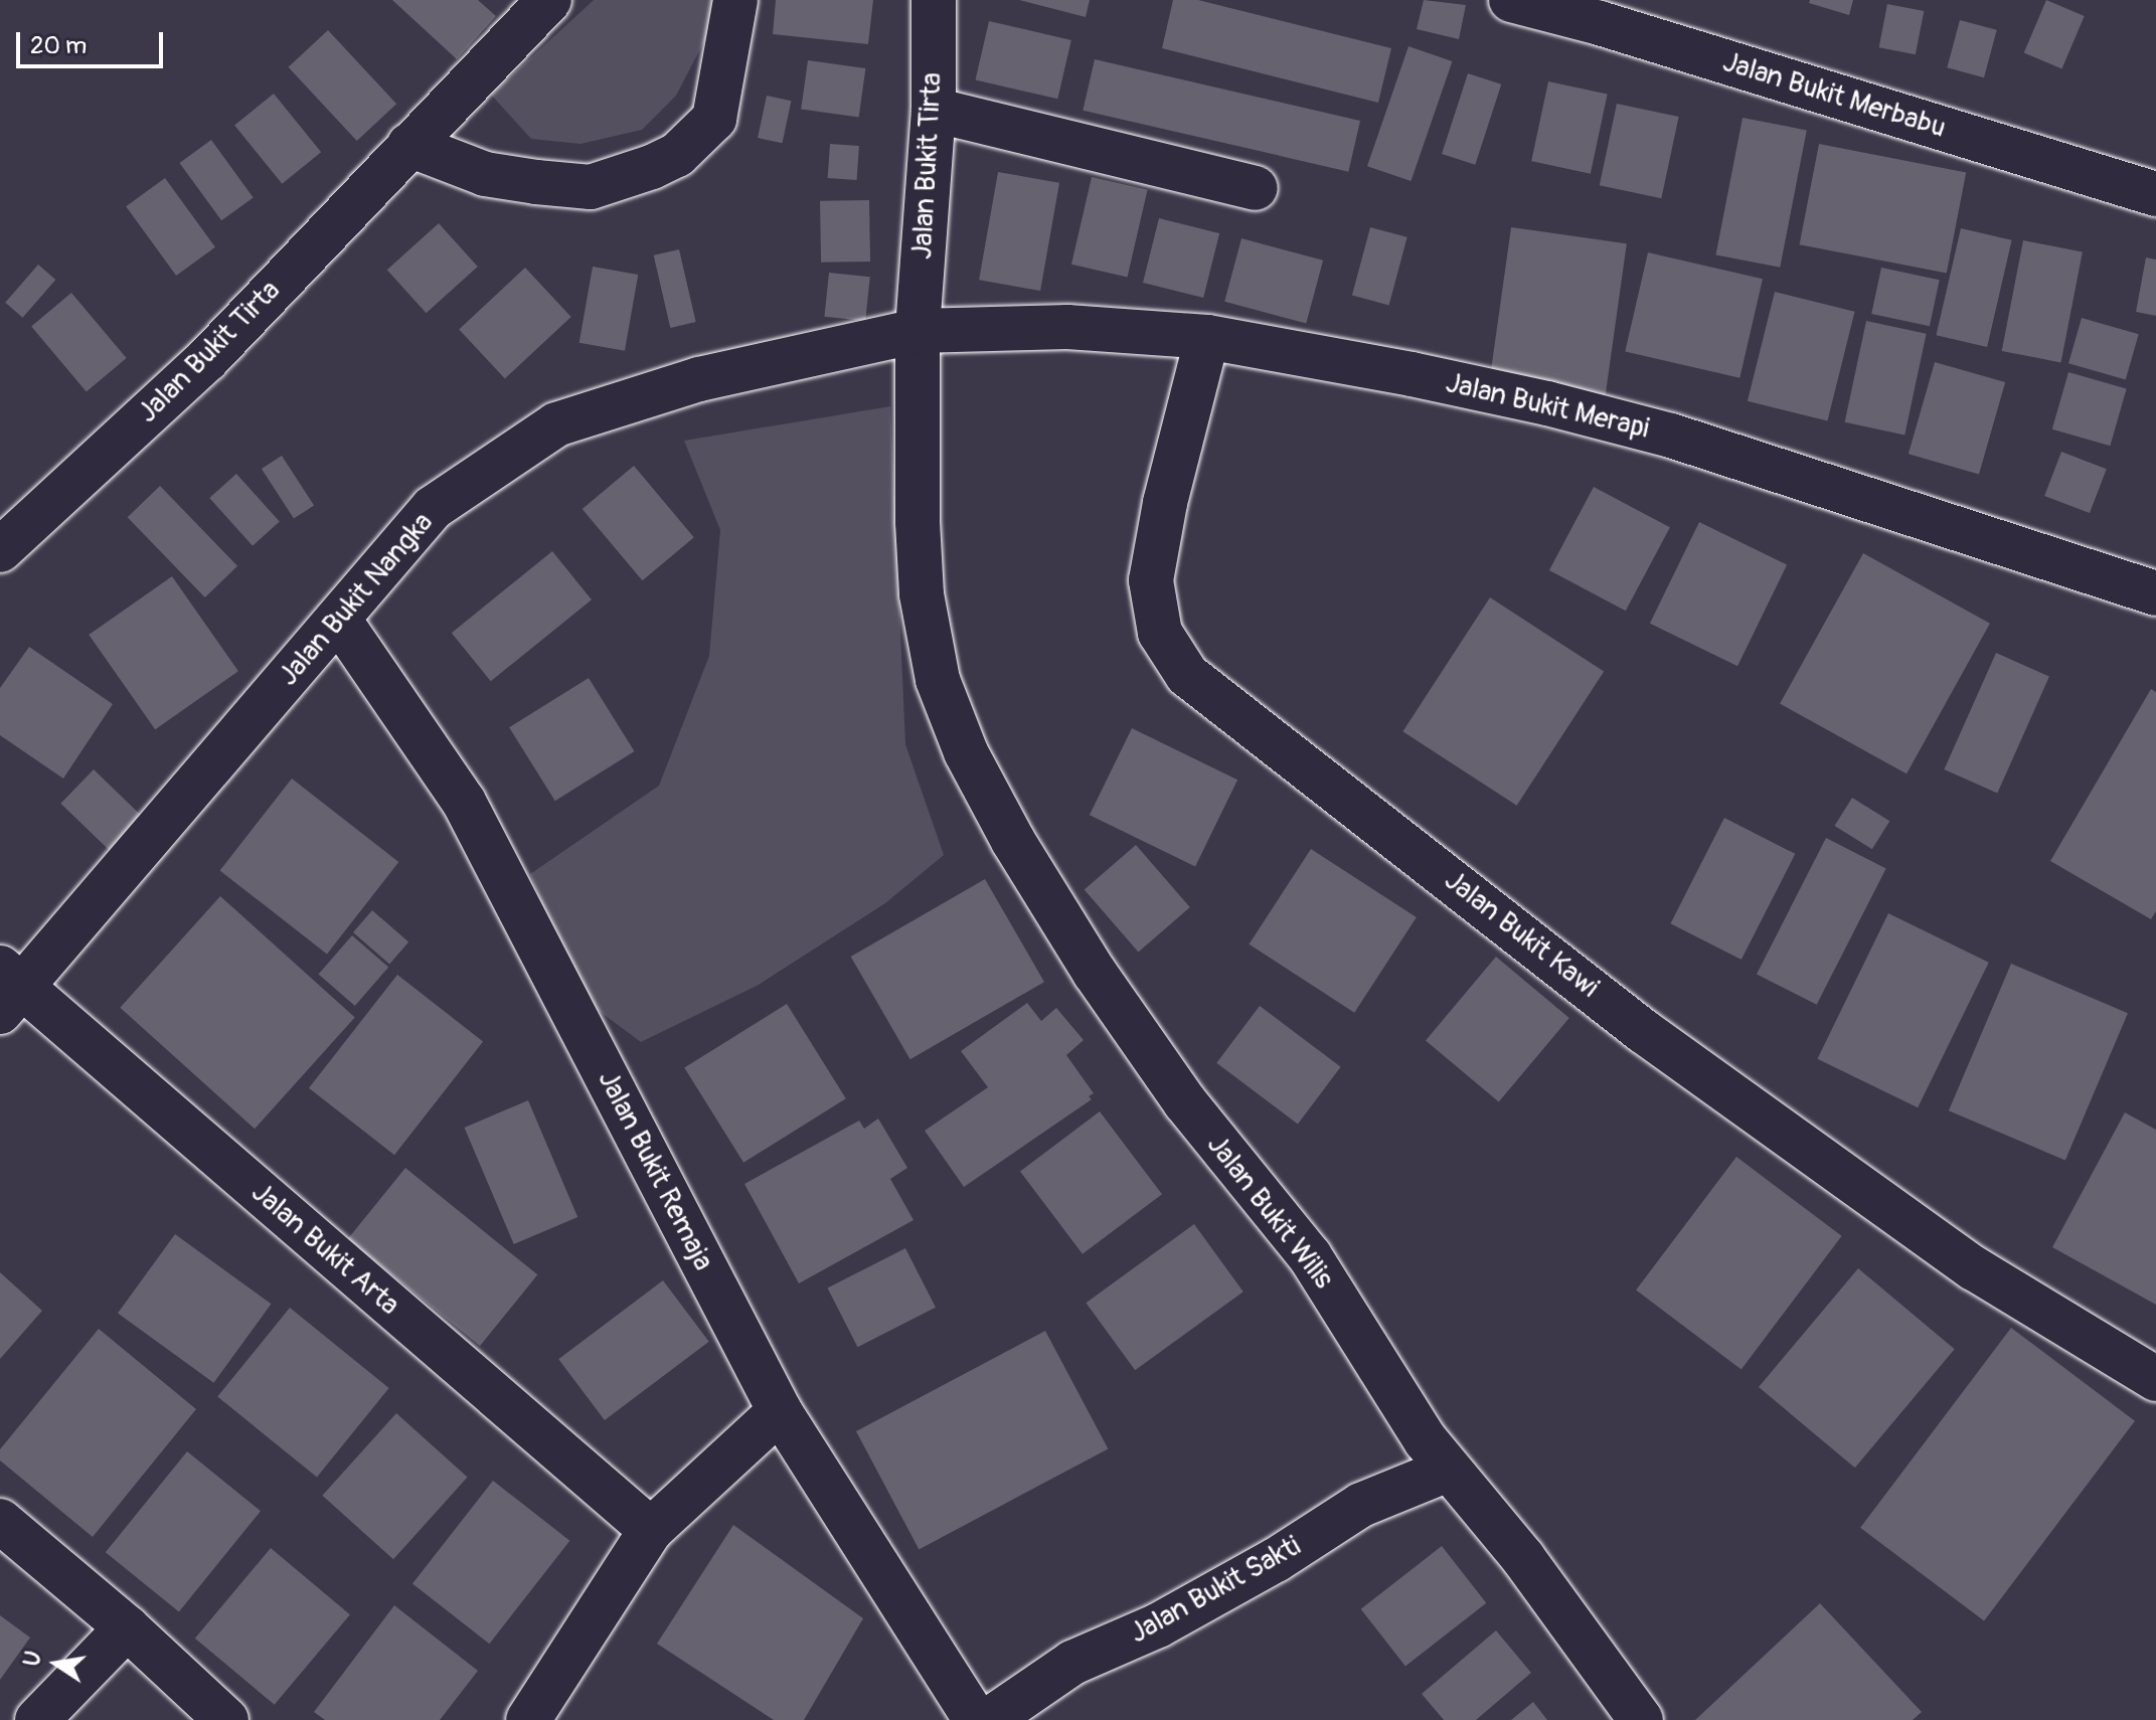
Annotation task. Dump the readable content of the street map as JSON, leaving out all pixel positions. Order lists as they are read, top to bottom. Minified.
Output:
{"streets":{"street":["Jalan Bukit Merbabu","Jalan Bukit Tirta","Jalan Bukit Merapi","Jalan Bukit Nangka","Jalan Bukit Kawi","Jalan Bukit Remaja","Jalan Bukit Wilis","Jalan Bukit Arta","Jalan Bukit Sakti"]},"crossings":[["Jalan Bukit Tirta","Jalan Bukit Merapi"],["Jalan Bukit Tirta","Jalan Bukit Nangka"],["Jalan Bukit Tirta","Jalan Bukit Wilis"],["Jalan Bukit Merapi","Jalan Bukit Nangka"],["Jalan Bukit Merapi","Jalan Bukit Kawi"],["Jalan Bukit Nangka","Jalan Bukit Remaja"],["Jalan Bukit Nangka","Jalan Bukit Arta"],["Jalan Bukit Wilis","Jalan Bukit Sakti"]],"scale_bar":"20 m","north":"left"}
